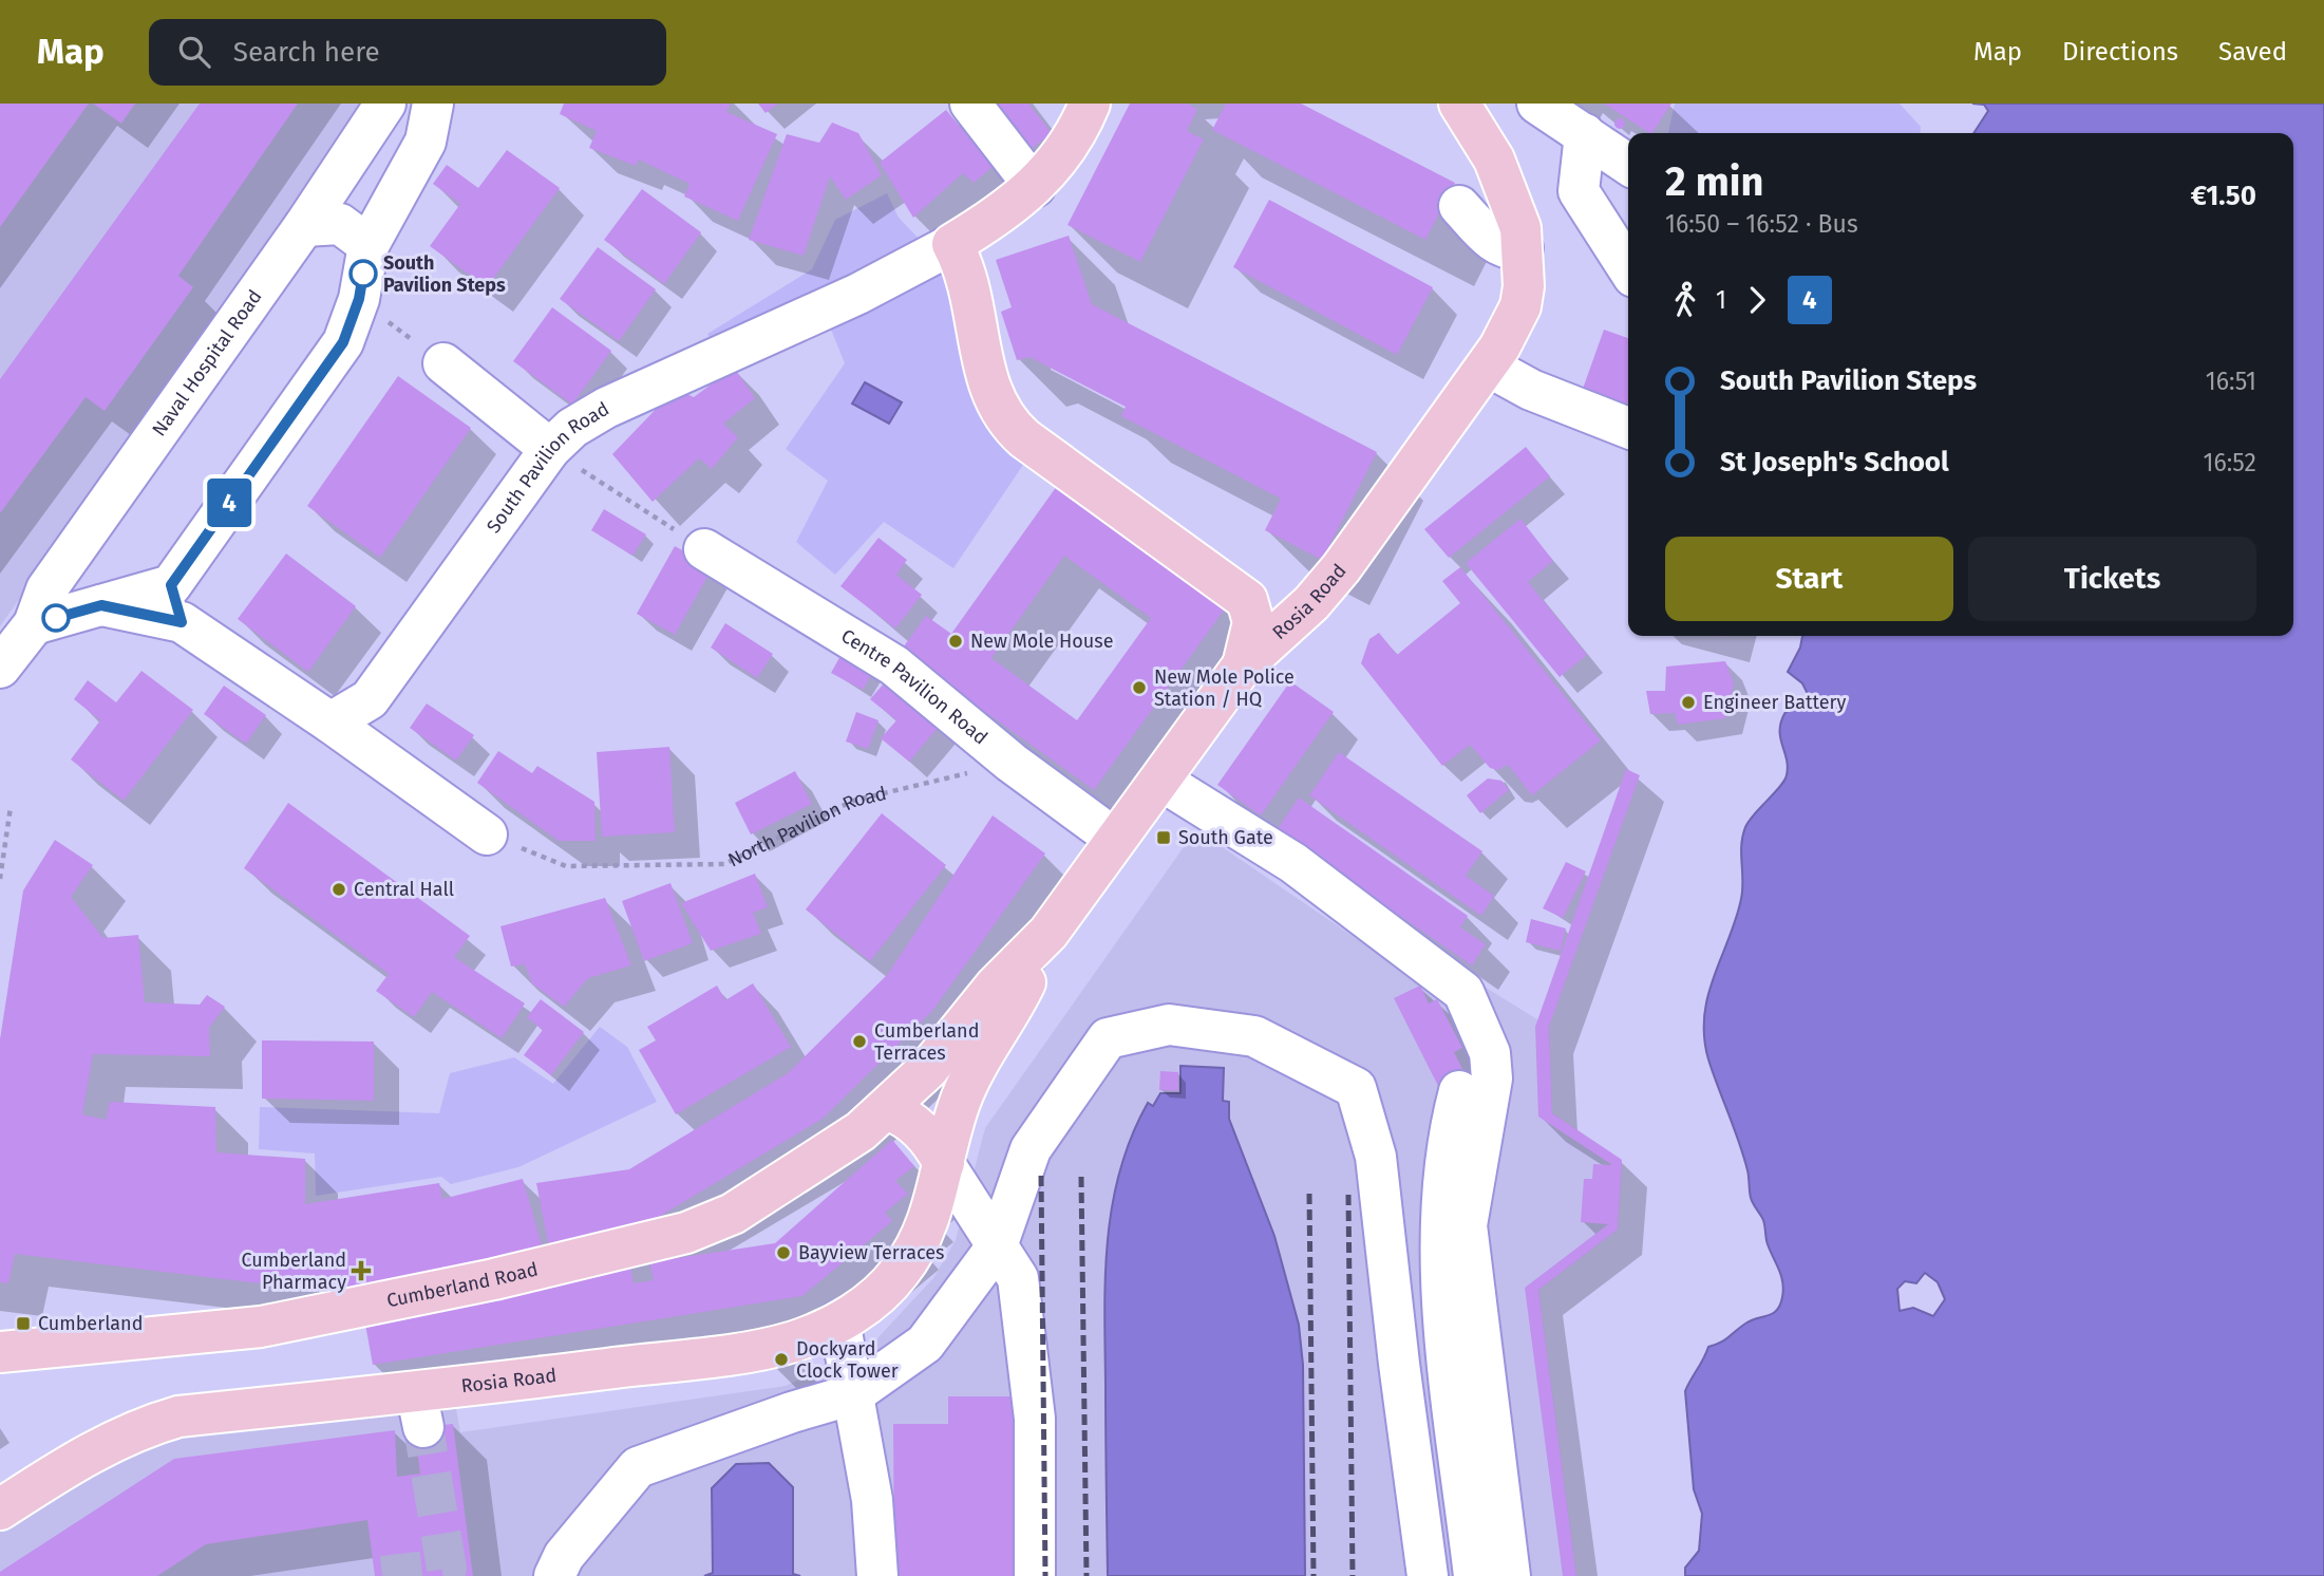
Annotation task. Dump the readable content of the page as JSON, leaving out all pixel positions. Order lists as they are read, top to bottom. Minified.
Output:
{"streets":{"main road":["South Pavilion Road","Rosia Road","Cumberland Road"],"street":["Naval Hospital Road","Centre Pavilion Road"],"path":["North Pavilion Road"]},"crossings":[["Rosia Road","Centre Pavilion Road"],["Rosia Road","Cumberland Road"],["Centre Pavilion Road","North Pavilion Road"]],"places":{"other":["South Pavilion Steps","New Mole House","New Mole Police Station / HQ","Engineer Battery","Central Hall","Cumberland Terraces","Bayview Terraces","Dockyard Clock Tower"],"transit":["South Gate","Cumberland"],"health":["Cumberland Pharmacy"]},"lines":["bus line 4"],"page":{"header":"Map","search":"Search here","nav":["Map","Directions","Saved"],"on_map":"4","heading":["2 min","16:50 – 16:52 · Bus","€1.50"],"legs":["1","4"],"list":[{"name":"South Pavilion Steps","value":"16:51"},{"name":"St Joseph's School","value":"16:52"}],"buttons":["Start","Tickets"]}}
